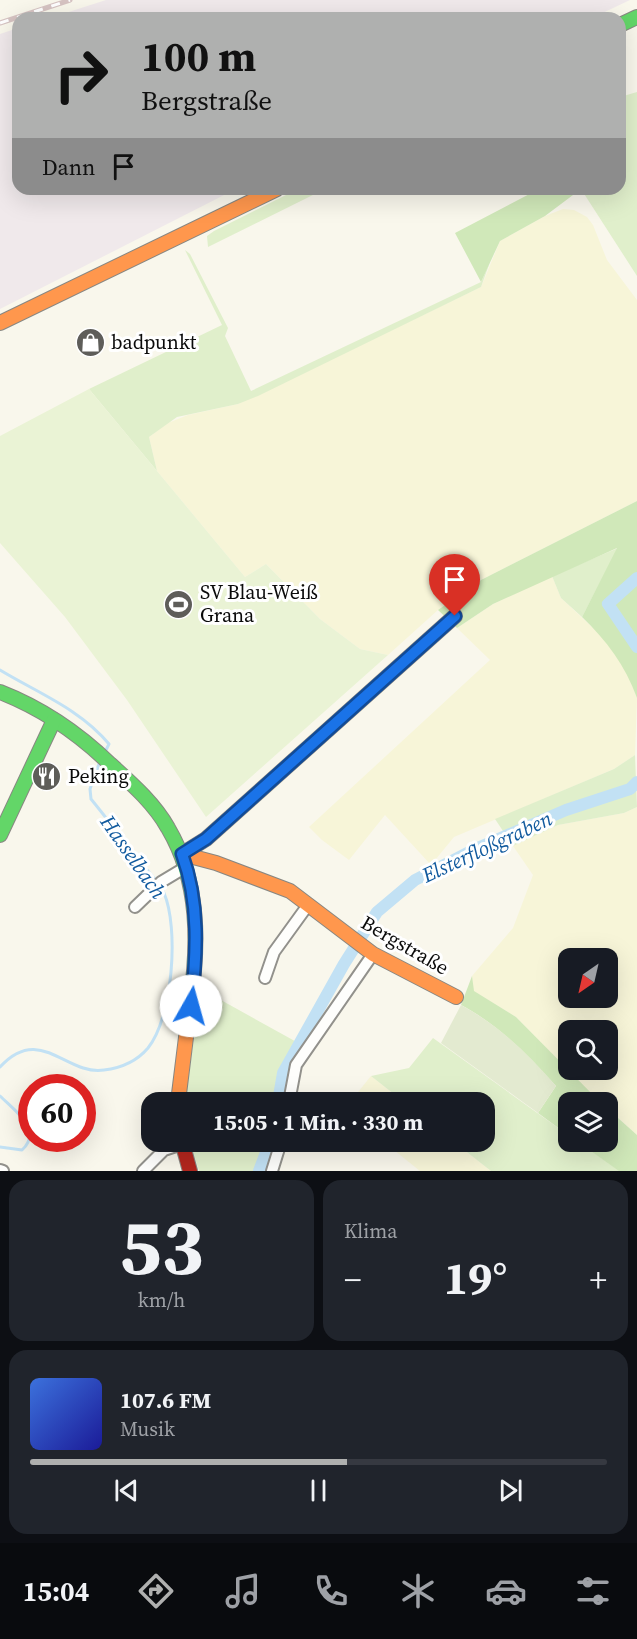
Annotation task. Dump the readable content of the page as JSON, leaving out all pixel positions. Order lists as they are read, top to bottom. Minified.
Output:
{"streets":{"main road":["Bergstraße"]},"water":["Elsterfloßgraben","Hasselbach"],"places":{"shop":["badpunkt"],"sports":["SV Blau-Weiß Grana"],"restaurant":["Peking"]},"north":"bottom left","page":{"turn":["100 m","Bergstraße"],"then":"Dann","limit":"60","trip":"15:05 · 1 Min. · 330 m","tile":[["53","km/h"],"Klima"],"heat":["−","19°","+"],"song":["107.6 FM","Musik"],"tabs":"15:04"}}
